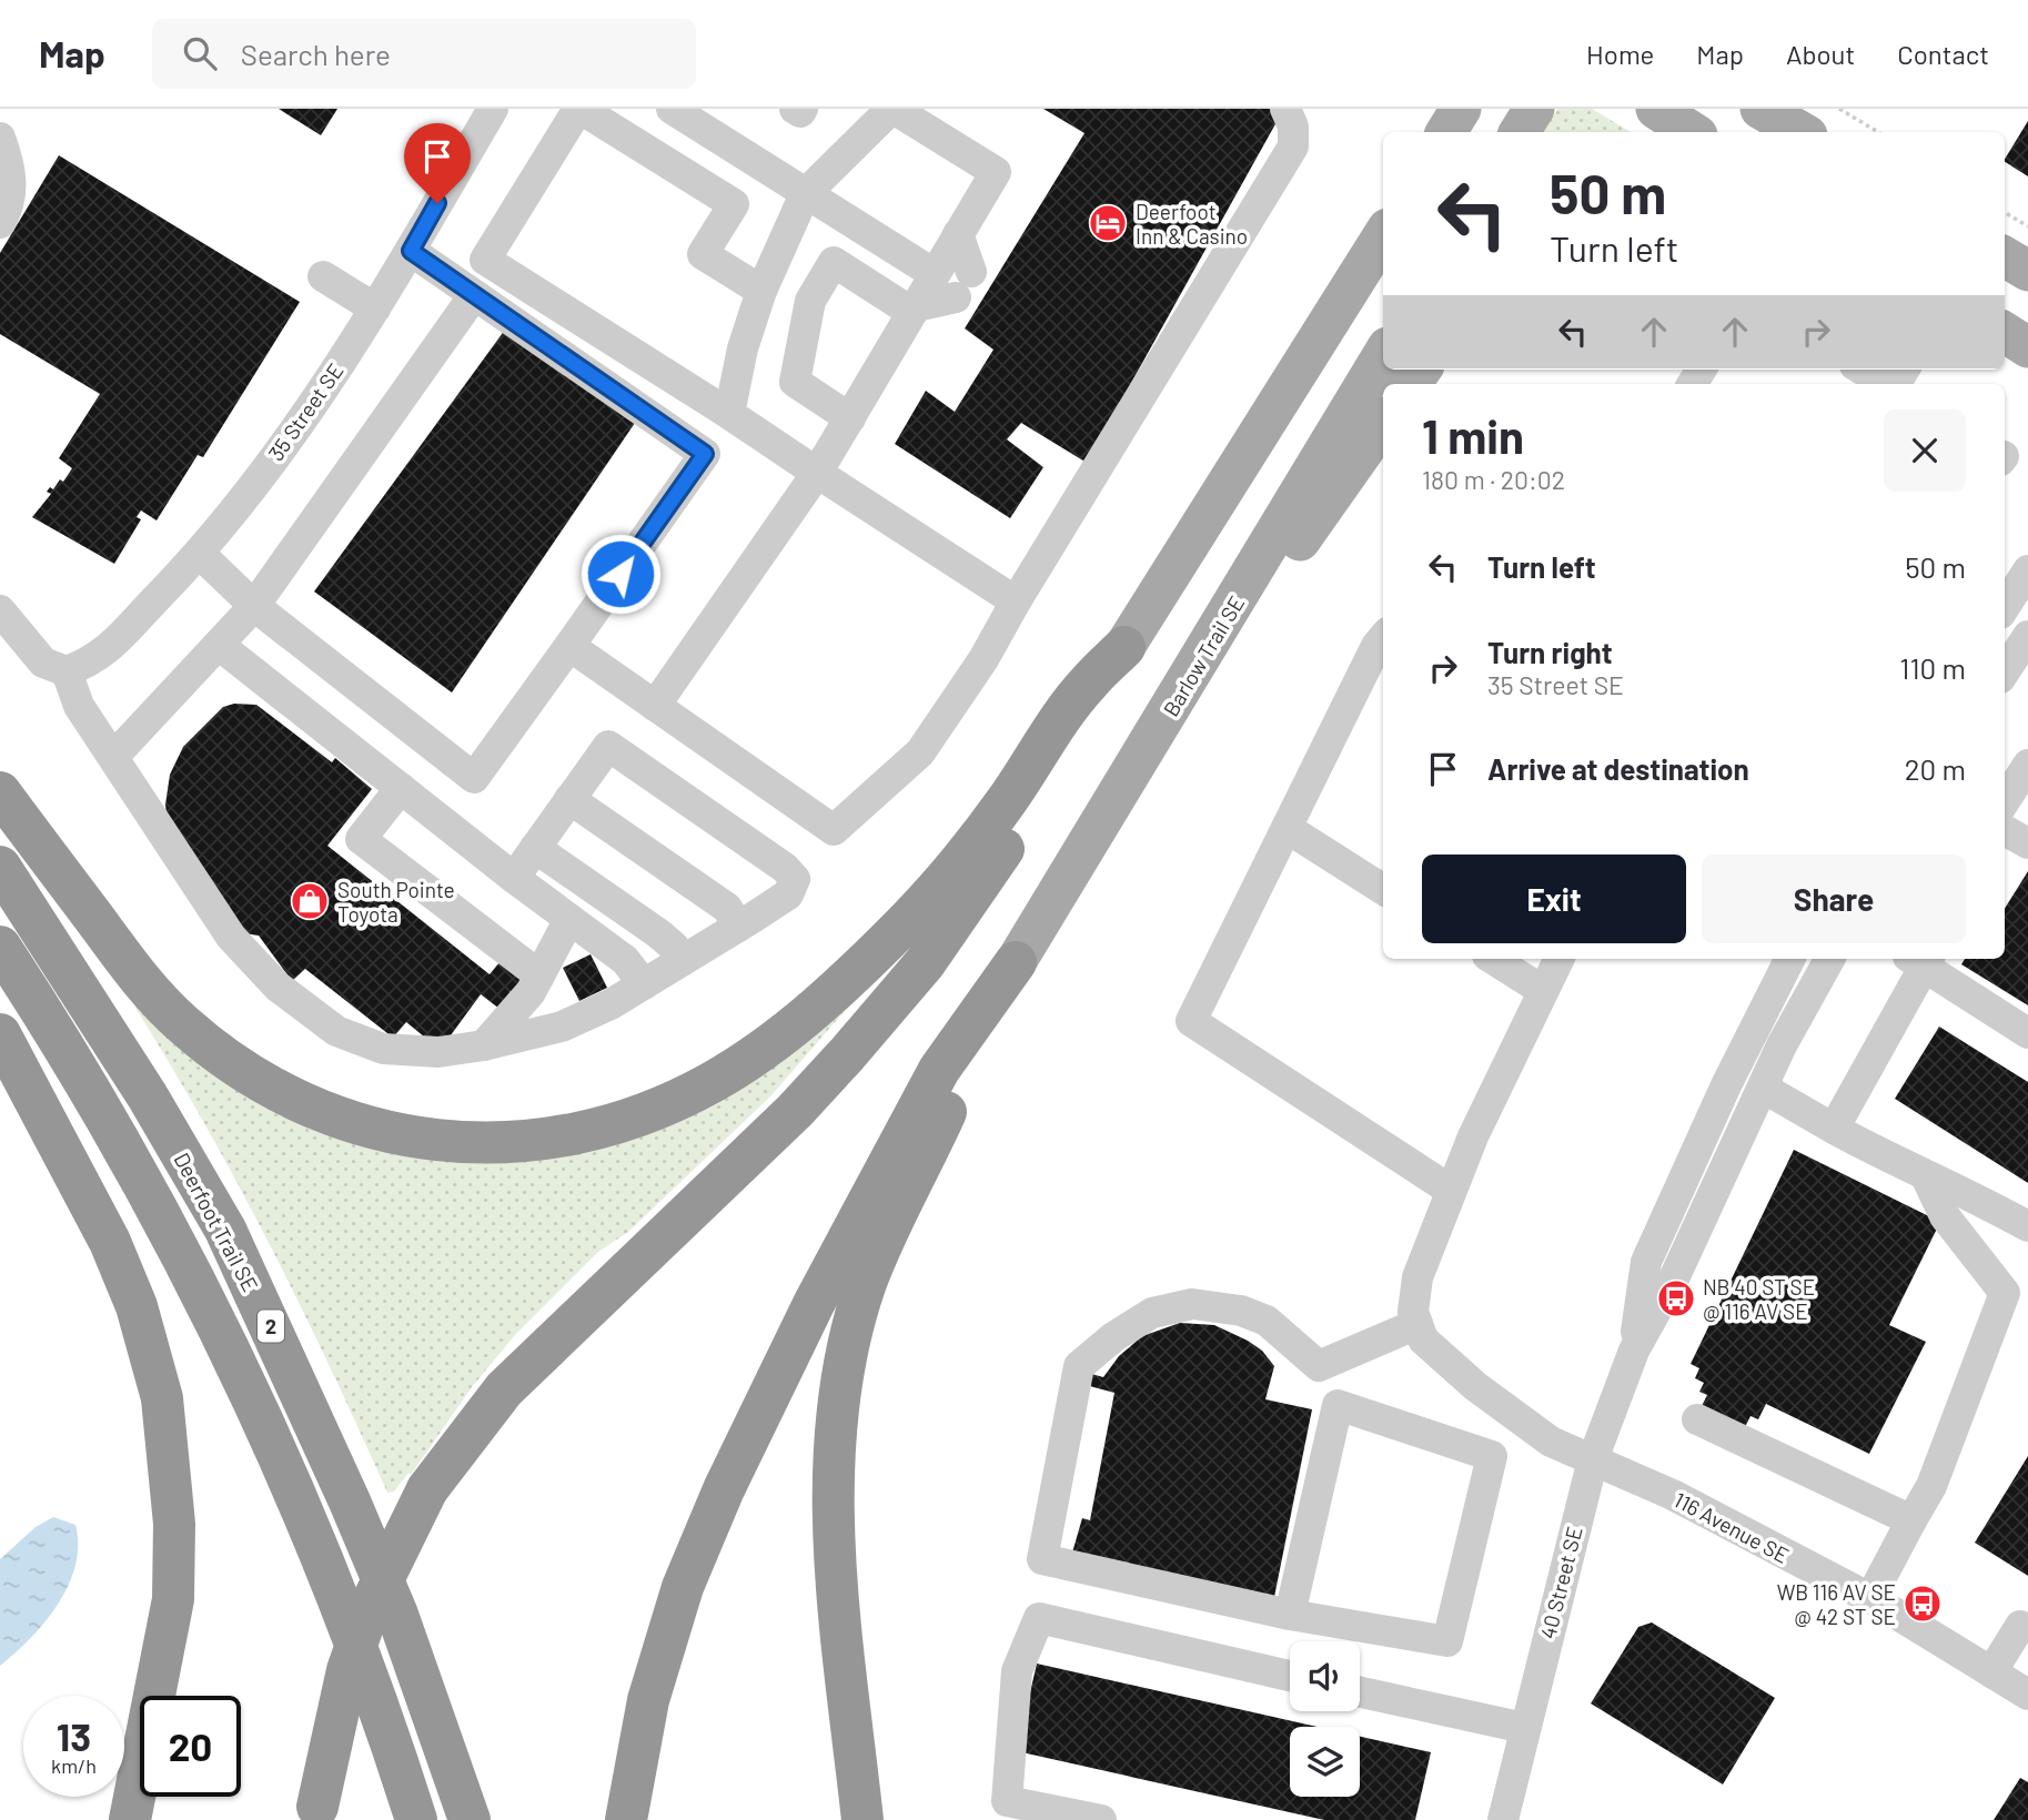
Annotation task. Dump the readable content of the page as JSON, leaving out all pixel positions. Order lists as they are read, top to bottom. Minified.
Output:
{"streets":{"highway":["Deerfoot Trail SE","2"],"main road":["Barlow Trail SE"],"street":["35 Street SE","116 Avenue SE","40 Street SE"]},"crossings":[["116 Avenue SE","40 Street SE"]],"places":{"hotel":["Deerfoot Inn & Casino"],"shop":["South Pointe Toyota"],"bus stop":["NB 40 ST SE @ 116 AV SE","WB 116 AV SE @ 42 ST SE"]},"page":{"header":"Map","search":"Search here","nav":["Home","Map","About","Contact"],"turn":["50 m","Turn left"],"heading":["1 min","180 m · 20:02"],"list":[{"name":"Turn left","value":"50 m"},{"name":"Turn right","note":"35 Street SE","value":"110 m"},{"name":"Arrive at destination","value":"20 m"}],"buttons":["Exit","Share"],"speed":"13 km/h","limit":"20"}}
